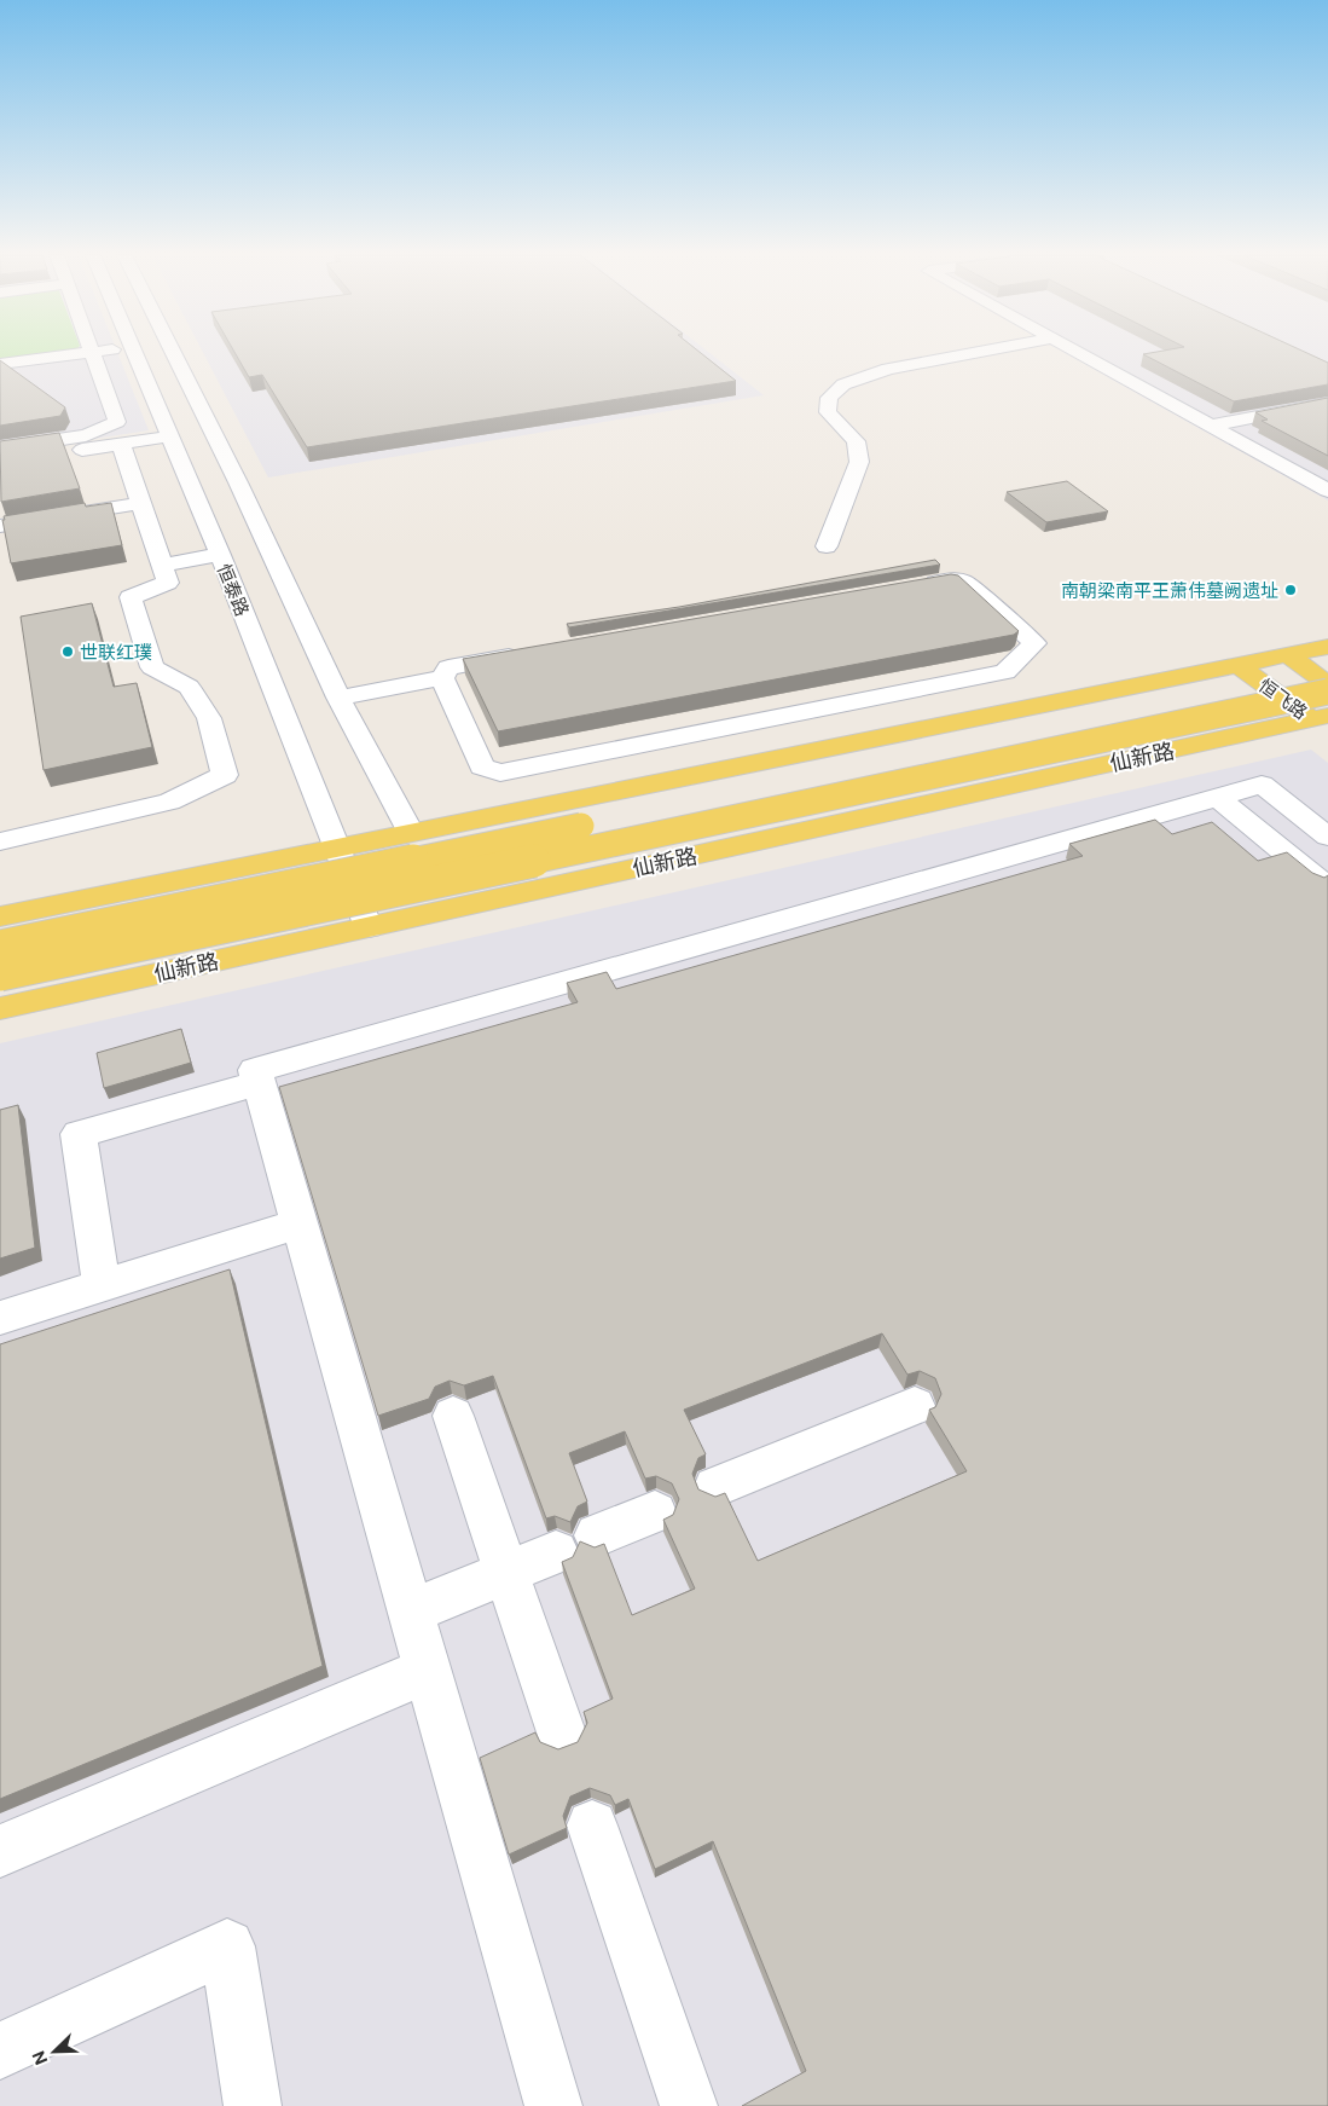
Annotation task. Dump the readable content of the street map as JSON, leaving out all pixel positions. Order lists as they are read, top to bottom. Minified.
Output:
{"streets":{"main road":["恒飞路","仙新路"],"street":["恒泰路"]},"crossings":[["恒泰路","仙新路"],["恒飞路","仙新路"]],"places":["南朝梁南平王萧伟墓阙遗址","世联红璞"],"north":"bottom left"}
